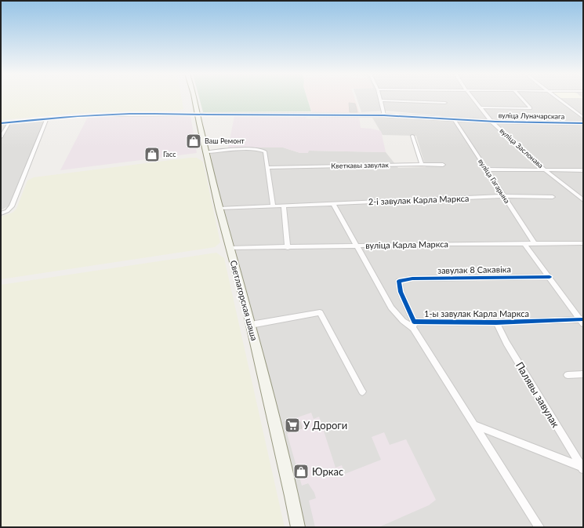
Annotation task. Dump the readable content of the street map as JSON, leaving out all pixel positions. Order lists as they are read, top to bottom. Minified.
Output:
{"streets":{"main road":["Светлагорская шаша"],"street":["вуліца Луначарскага","вуліца Заслонава","Кветкавы завулак","вуліца Гагарына","2-і завулак Карла Маркса","вуліца Карла Маркса","завулак 8 Сакавіка","1-ы завулак Карла Маркса","Палявы завулак"]},"crossings":[["вуліца Луначарскага","вуліца Заслонава"],["вуліца Луначарскага","вуліца Гагарына"],["вуліца Луначарскага","Светлагорская шаша"],["вуліца Гагарына","2-і завулак Карла Маркса"],["вуліца Гагарына","вуліца Карла Маркса"],["2-і завулак Карла Маркса","Светлагорская шаша"],["вуліца Карла Маркса","Светлагорская шаша"],["завулак 8 Сакавіка","1-ы завулак Карла Маркса"],["1-ы завулак Карла Маркса","Палявы завулак"]],"places":{"shop":["Ваш Ремонт","Гасс","Юркас"],"supermarket":["У Дороги"]}}
